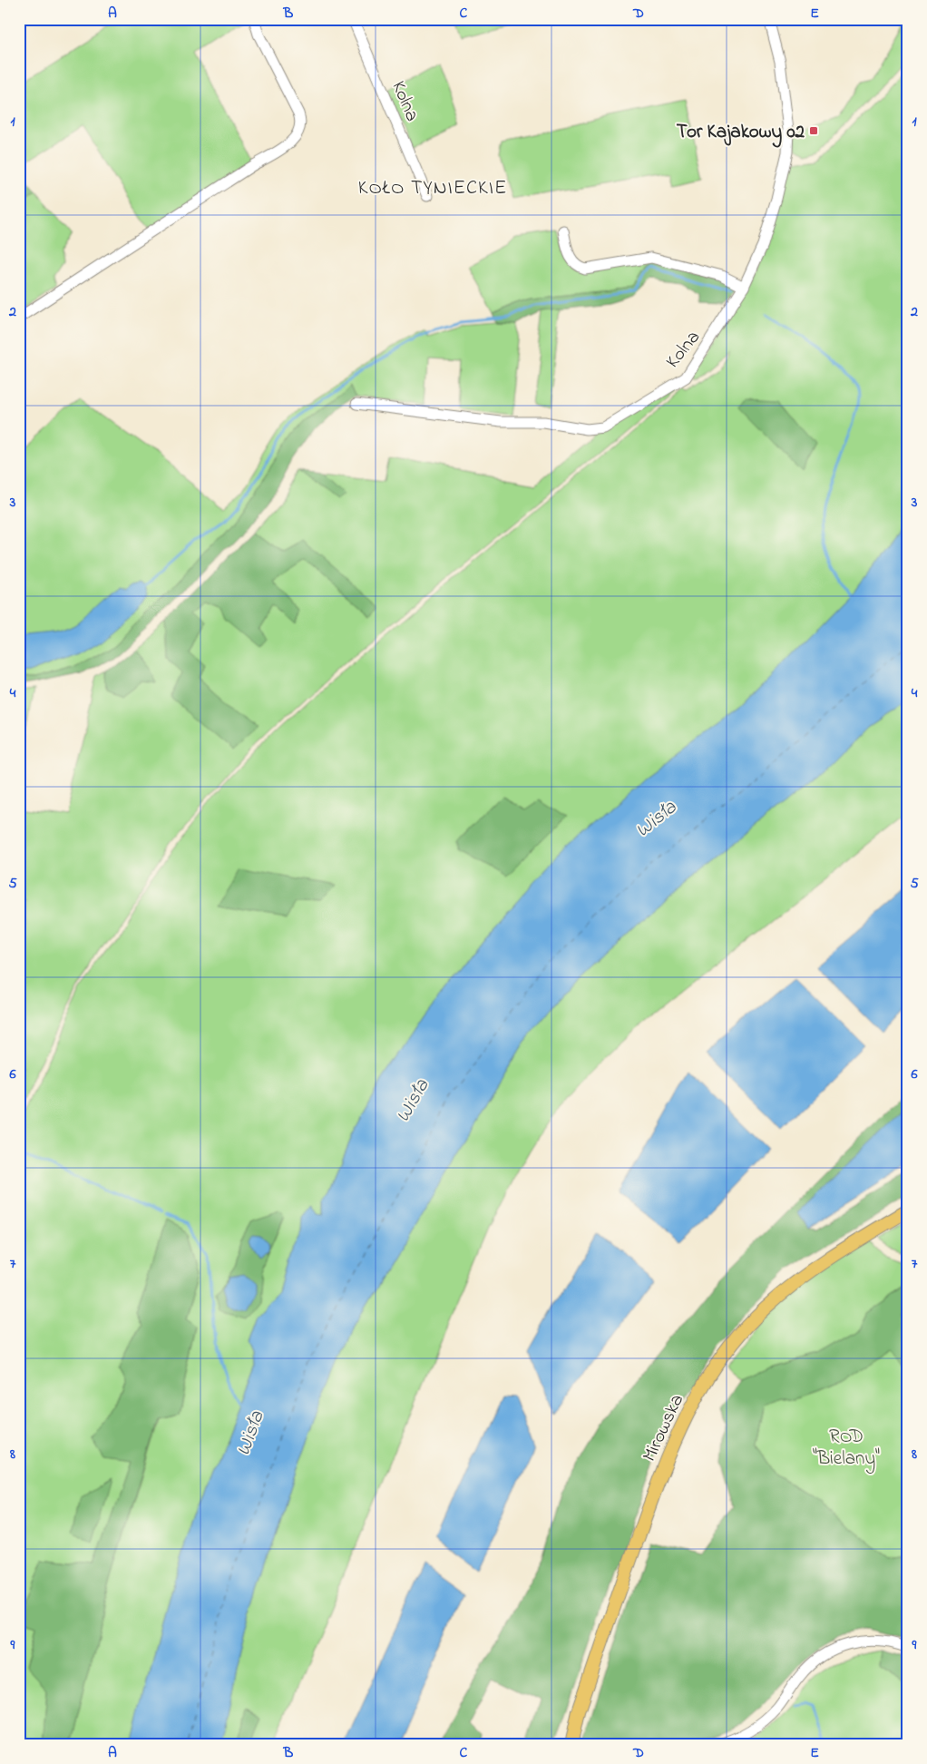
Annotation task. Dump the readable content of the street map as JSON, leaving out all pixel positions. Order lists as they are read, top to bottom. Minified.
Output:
{"streets":{"main road":["Mirowska"],"street":["Kolna"]},"districts":["KOŁO TYNIECKIE"],"water":["Wisła"],"parks":["ROD \"Bielany\""],"places":{"transit":["Tor Kajakowy 02"]},"grid":{"columns":["A","B","C","D","E"],"rows":["1","2","3","4","5","6","7","8","9"]}}
